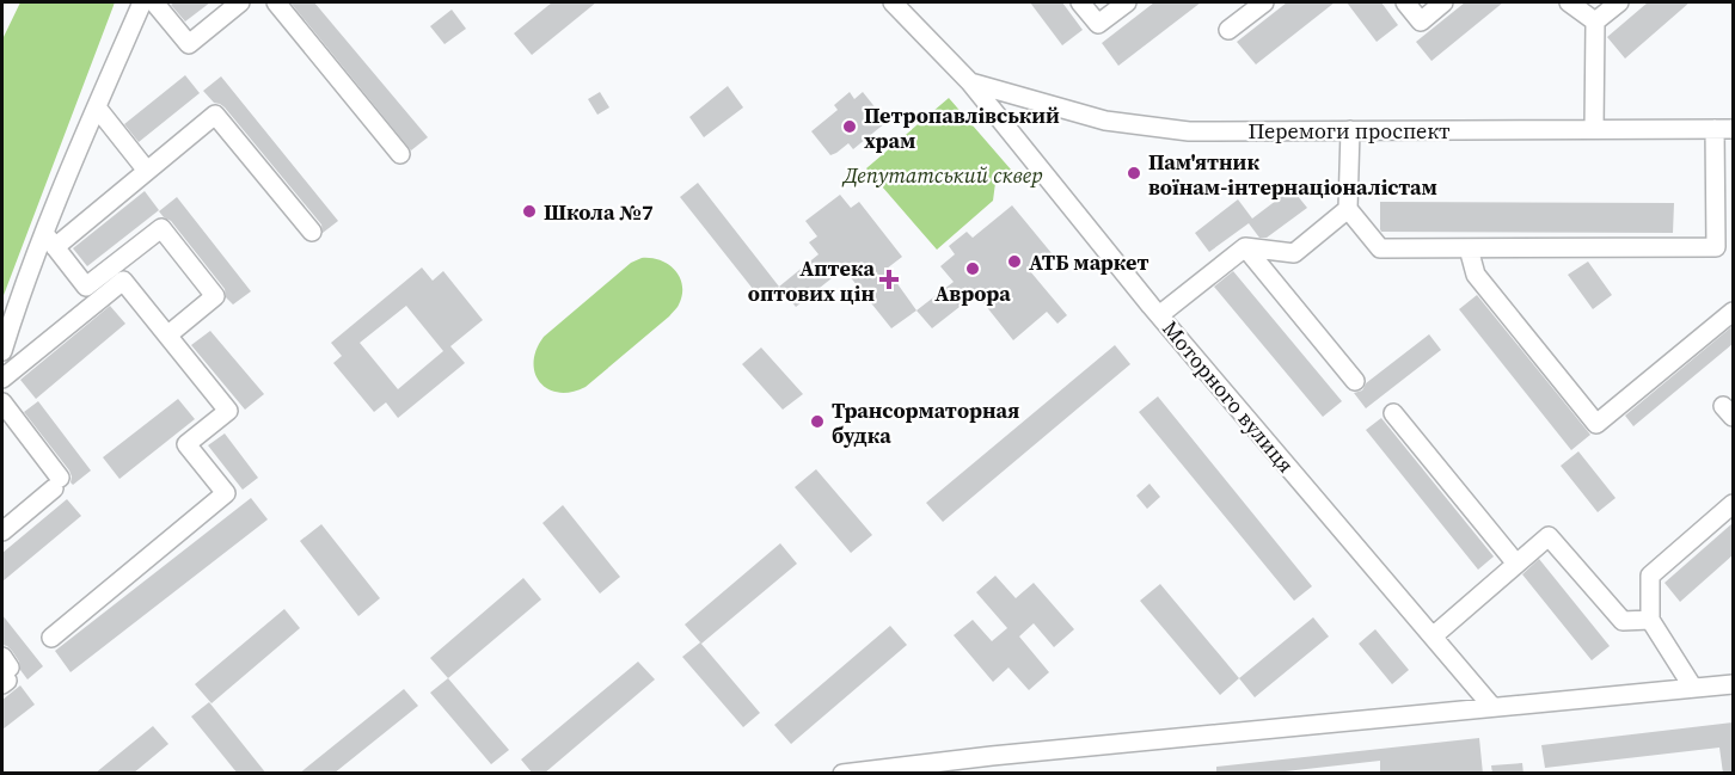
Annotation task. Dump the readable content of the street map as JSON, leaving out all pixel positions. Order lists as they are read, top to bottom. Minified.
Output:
{"streets":{"street":["Перемоги проспект","Моторного вулиця"]},"crossings":[["Перемоги проспект","Моторного вулиця"]],"parks":["Депутатський сквер"],"places":{"other":["Петропавлівський храм","Пам'ятник воїнам-інтернаціоналістам","Школа №7","АТБ маркет","Аврора","Трансорматорная будка"],"health":["Аптека оптових цін"]}}
